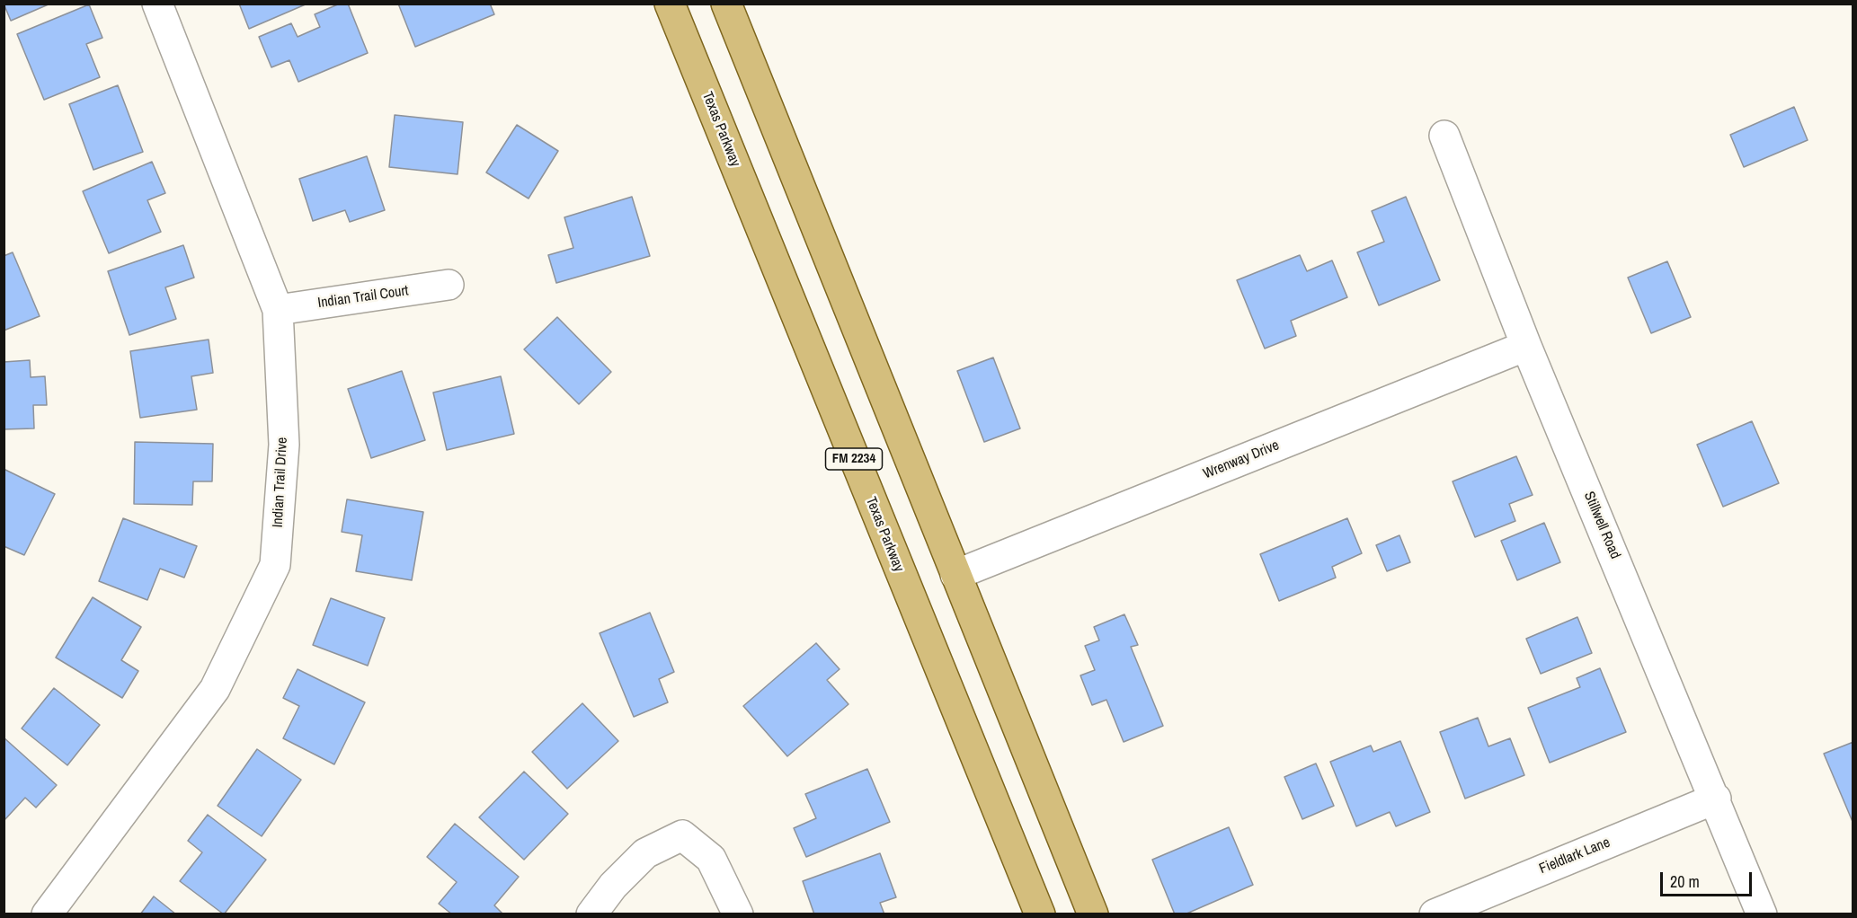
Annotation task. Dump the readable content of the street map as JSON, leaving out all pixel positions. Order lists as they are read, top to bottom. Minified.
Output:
{"streets":{"main road":["Texas Parkway","FM 2234"],"street":["Indian Trail Court","Wrenway Drive","Indian Trail Drive","Stillwell Road","Fieldlark Lane"]},"crossings":[["Indian Trail Court","Indian Trail Drive"],["FM 2234","Wrenway Drive"],["Wrenway Drive","Stillwell Road"],["Stillwell Road","Fieldlark Lane"]],"scale_bar":"20 m"}
